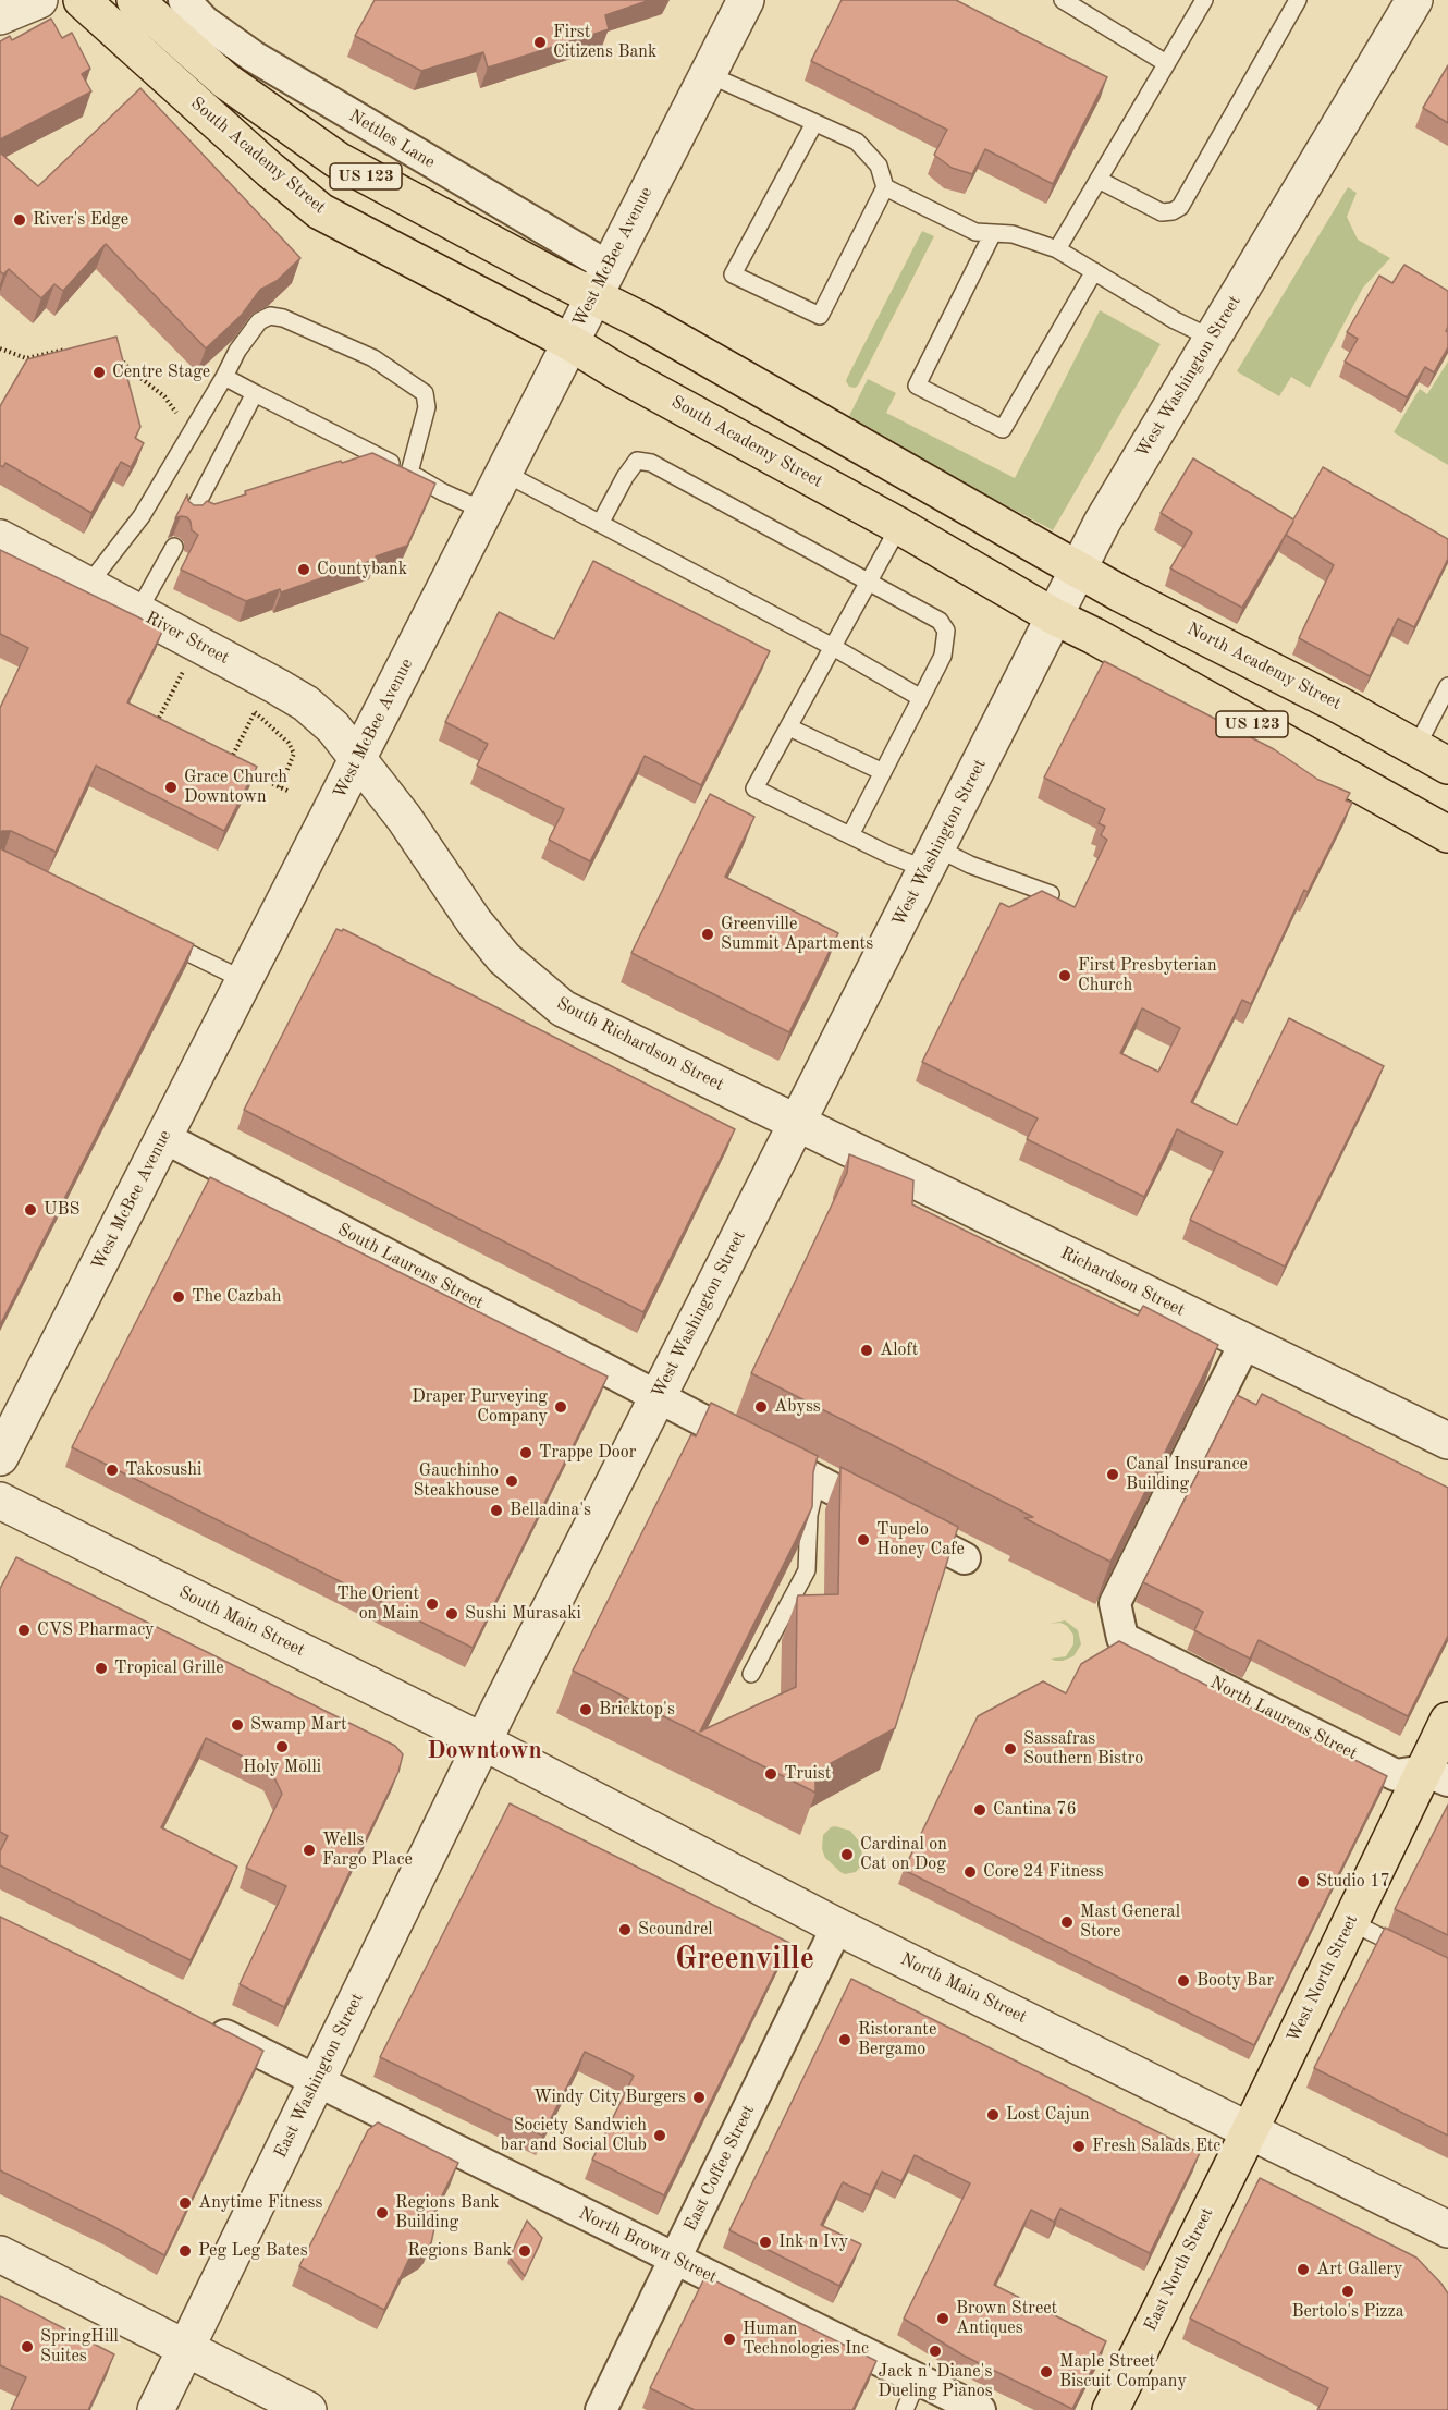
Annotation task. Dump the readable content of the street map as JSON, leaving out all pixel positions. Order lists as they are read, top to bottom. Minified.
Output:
{"streets":{"main road":["South Academy Street","US 123","North Academy Street","West North Street","East North Street"],"street":["West McBee Avenue","West Washington Street","River Street","South Richardson Street","South Laurens Street","Richardson Street","South Main Street","North Laurens Street","North Main Street","East Washington Street","East Coffee Street","North Brown Street"]},"crossings":[["South Academy Street","West McBee Avenue"],["South Academy Street","West Washington Street"],["South Academy Street","North Academy Street"],["West McBee Avenue","River Street"],["West McBee Avenue","South Richardson Street"],["West McBee Avenue","South Laurens Street"],["West Washington Street","North Academy Street"],["West Washington Street","South Richardson Street"],["West Washington Street","South Laurens Street"],["West Washington Street","Richardson Street"],["West Washington Street","South Main Street"],["West Washington Street","North Main Street"],["West Washington Street","East Washington Street"],["River Street","South Richardson Street"],["South Richardson Street","Richardson Street"],["Richardson Street","North Laurens Street"],["South Main Street","North Main Street"],["South Main Street","East Washington Street"],["North Laurens Street","West North Street"],["West North Street","North Main Street"],["West North Street","East North Street"],["North Main Street","East Washington Street"],["North Main Street","East Coffee Street"],["North Main Street","East North Street"],["East Washington Street","North Brown Street"],["East Coffee Street","North Brown Street"]],"districts":["Downtown","Greenville"],"places":["First Citizens Bank","River's Edge","Centre Stage","Countybank","Grace Church Downtown","Greenville Summit Apartments","First Presbyterian Church","UBS","The Cazbah","Aloft","Draper Purveying Company","Abyss","Trappe Door","Takosushi","Canal Insurance Building","Gauchinho Steakhouse","Belladina's","Tupelo Honey Cafe","The Orient on Main","Sushi Murasaki","CVS Pharmacy","Tropical Grille","Bricktop's","Swamp Mart","Holy Mōlli","Sassafras Southern Bistro","Truist","Cantina 76","Wells Fargo Place","Cardinal on Cat on Dog","Core 24 Fitness","Studio 17","Mast General Store","Scoundrel","Booty Bar","Ristorante Bergamo","Windy City Burgers","Lost Cajun","Society Sandwich bar and Social Club","Fresh Salads Etc","Anytime Fitness","Regions Bank Building","Ink n Ivy","Peg Leg Bates","Regions Bank","Art Gallery","Bertolo's Pizza","Brown Street Antiques","Human Technologies Inc","SpringHill Suites","Jack n' Diane's Dueling Pianos","Maple Street Biscuit Company"]}
